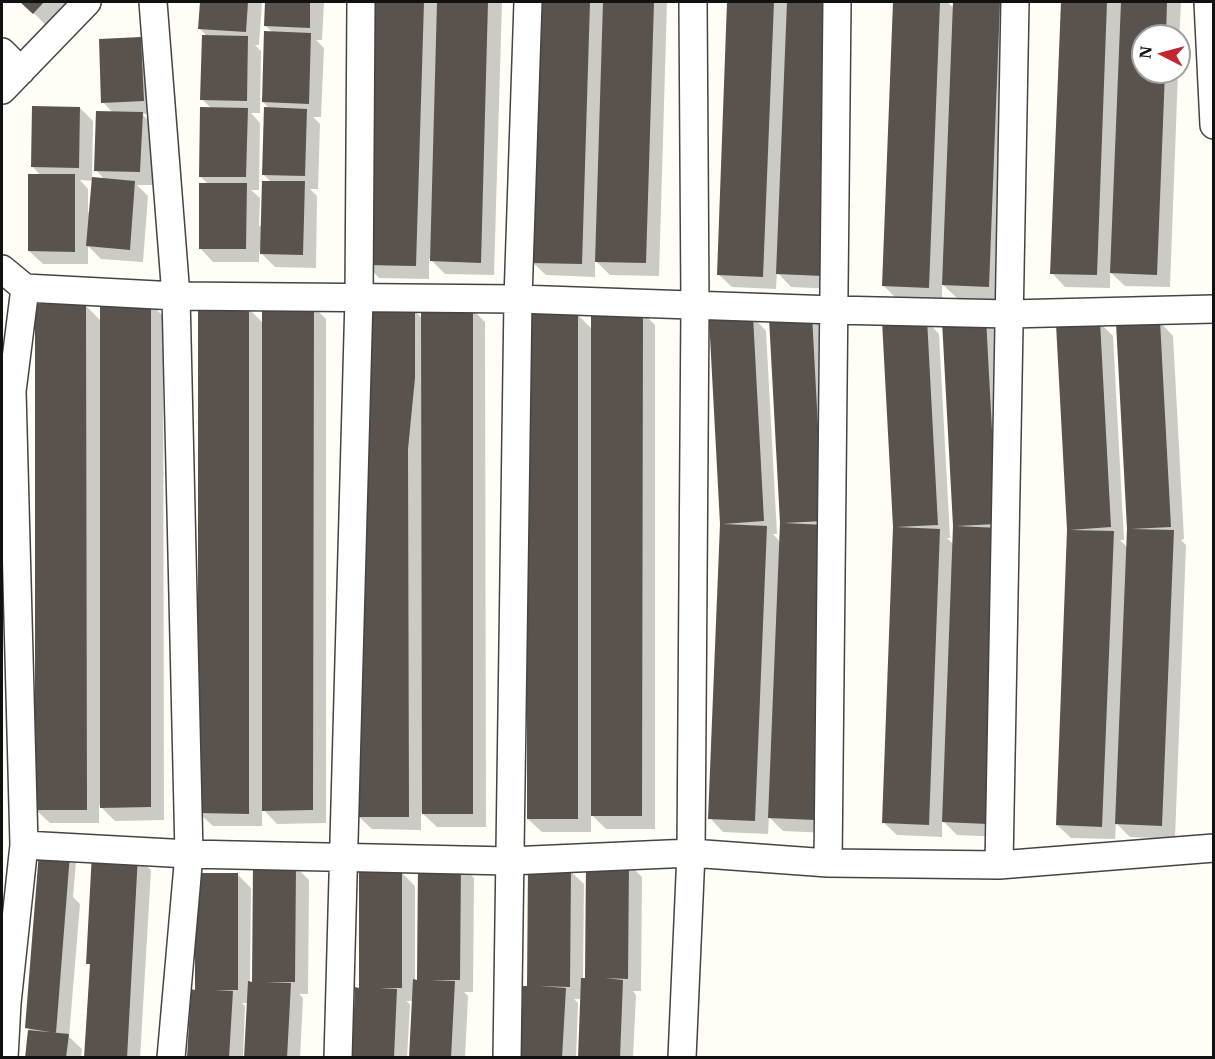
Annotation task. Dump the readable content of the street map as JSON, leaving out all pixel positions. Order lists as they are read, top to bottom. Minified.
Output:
{"north":"left"}
